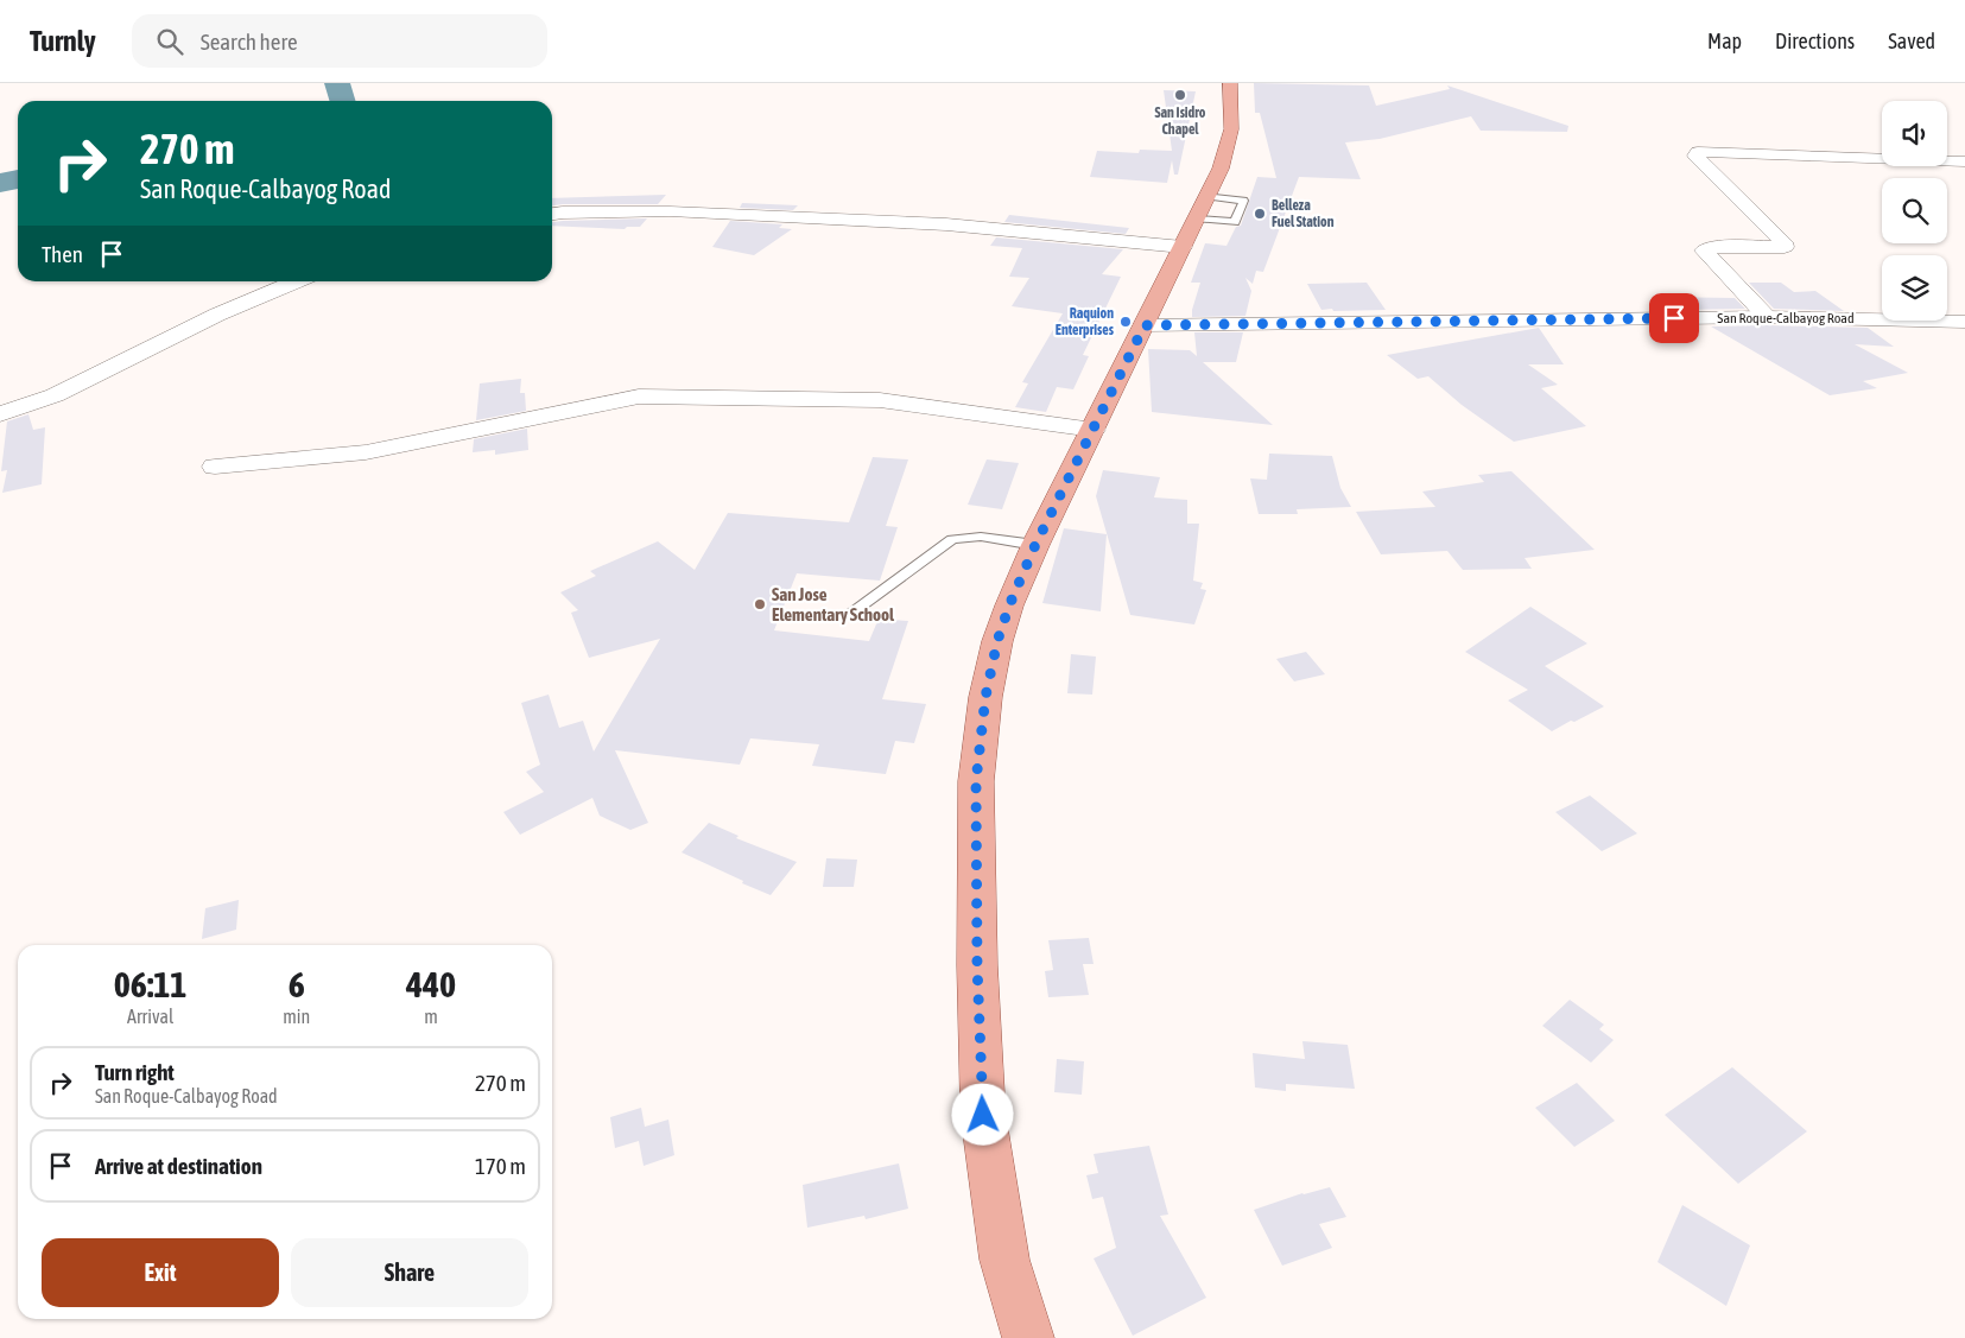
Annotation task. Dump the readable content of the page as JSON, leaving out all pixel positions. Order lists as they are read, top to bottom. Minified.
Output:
{"streets":{"street":["San Roque-Calbayog Road"]},"places":["San Isidro Chapel","Belleza Fuel Station","Raquion Enterprises","San Jose Elementary School"],"page":{"header":"Turnly","search":"Search here","nav":["Map","Directions","Saved"],"turn":["270 m","San Roque-Calbayog Road"],"then":"Then","eta":["06:11","Arrival","6","min","440","m"],"list":[{"name":"Turn right","note":"San Roque-Calbayog Road","value":"270 m"},{"name":"Arrive at destination","value":"170 m"}],"buttons":["Exit","Share"]}}
